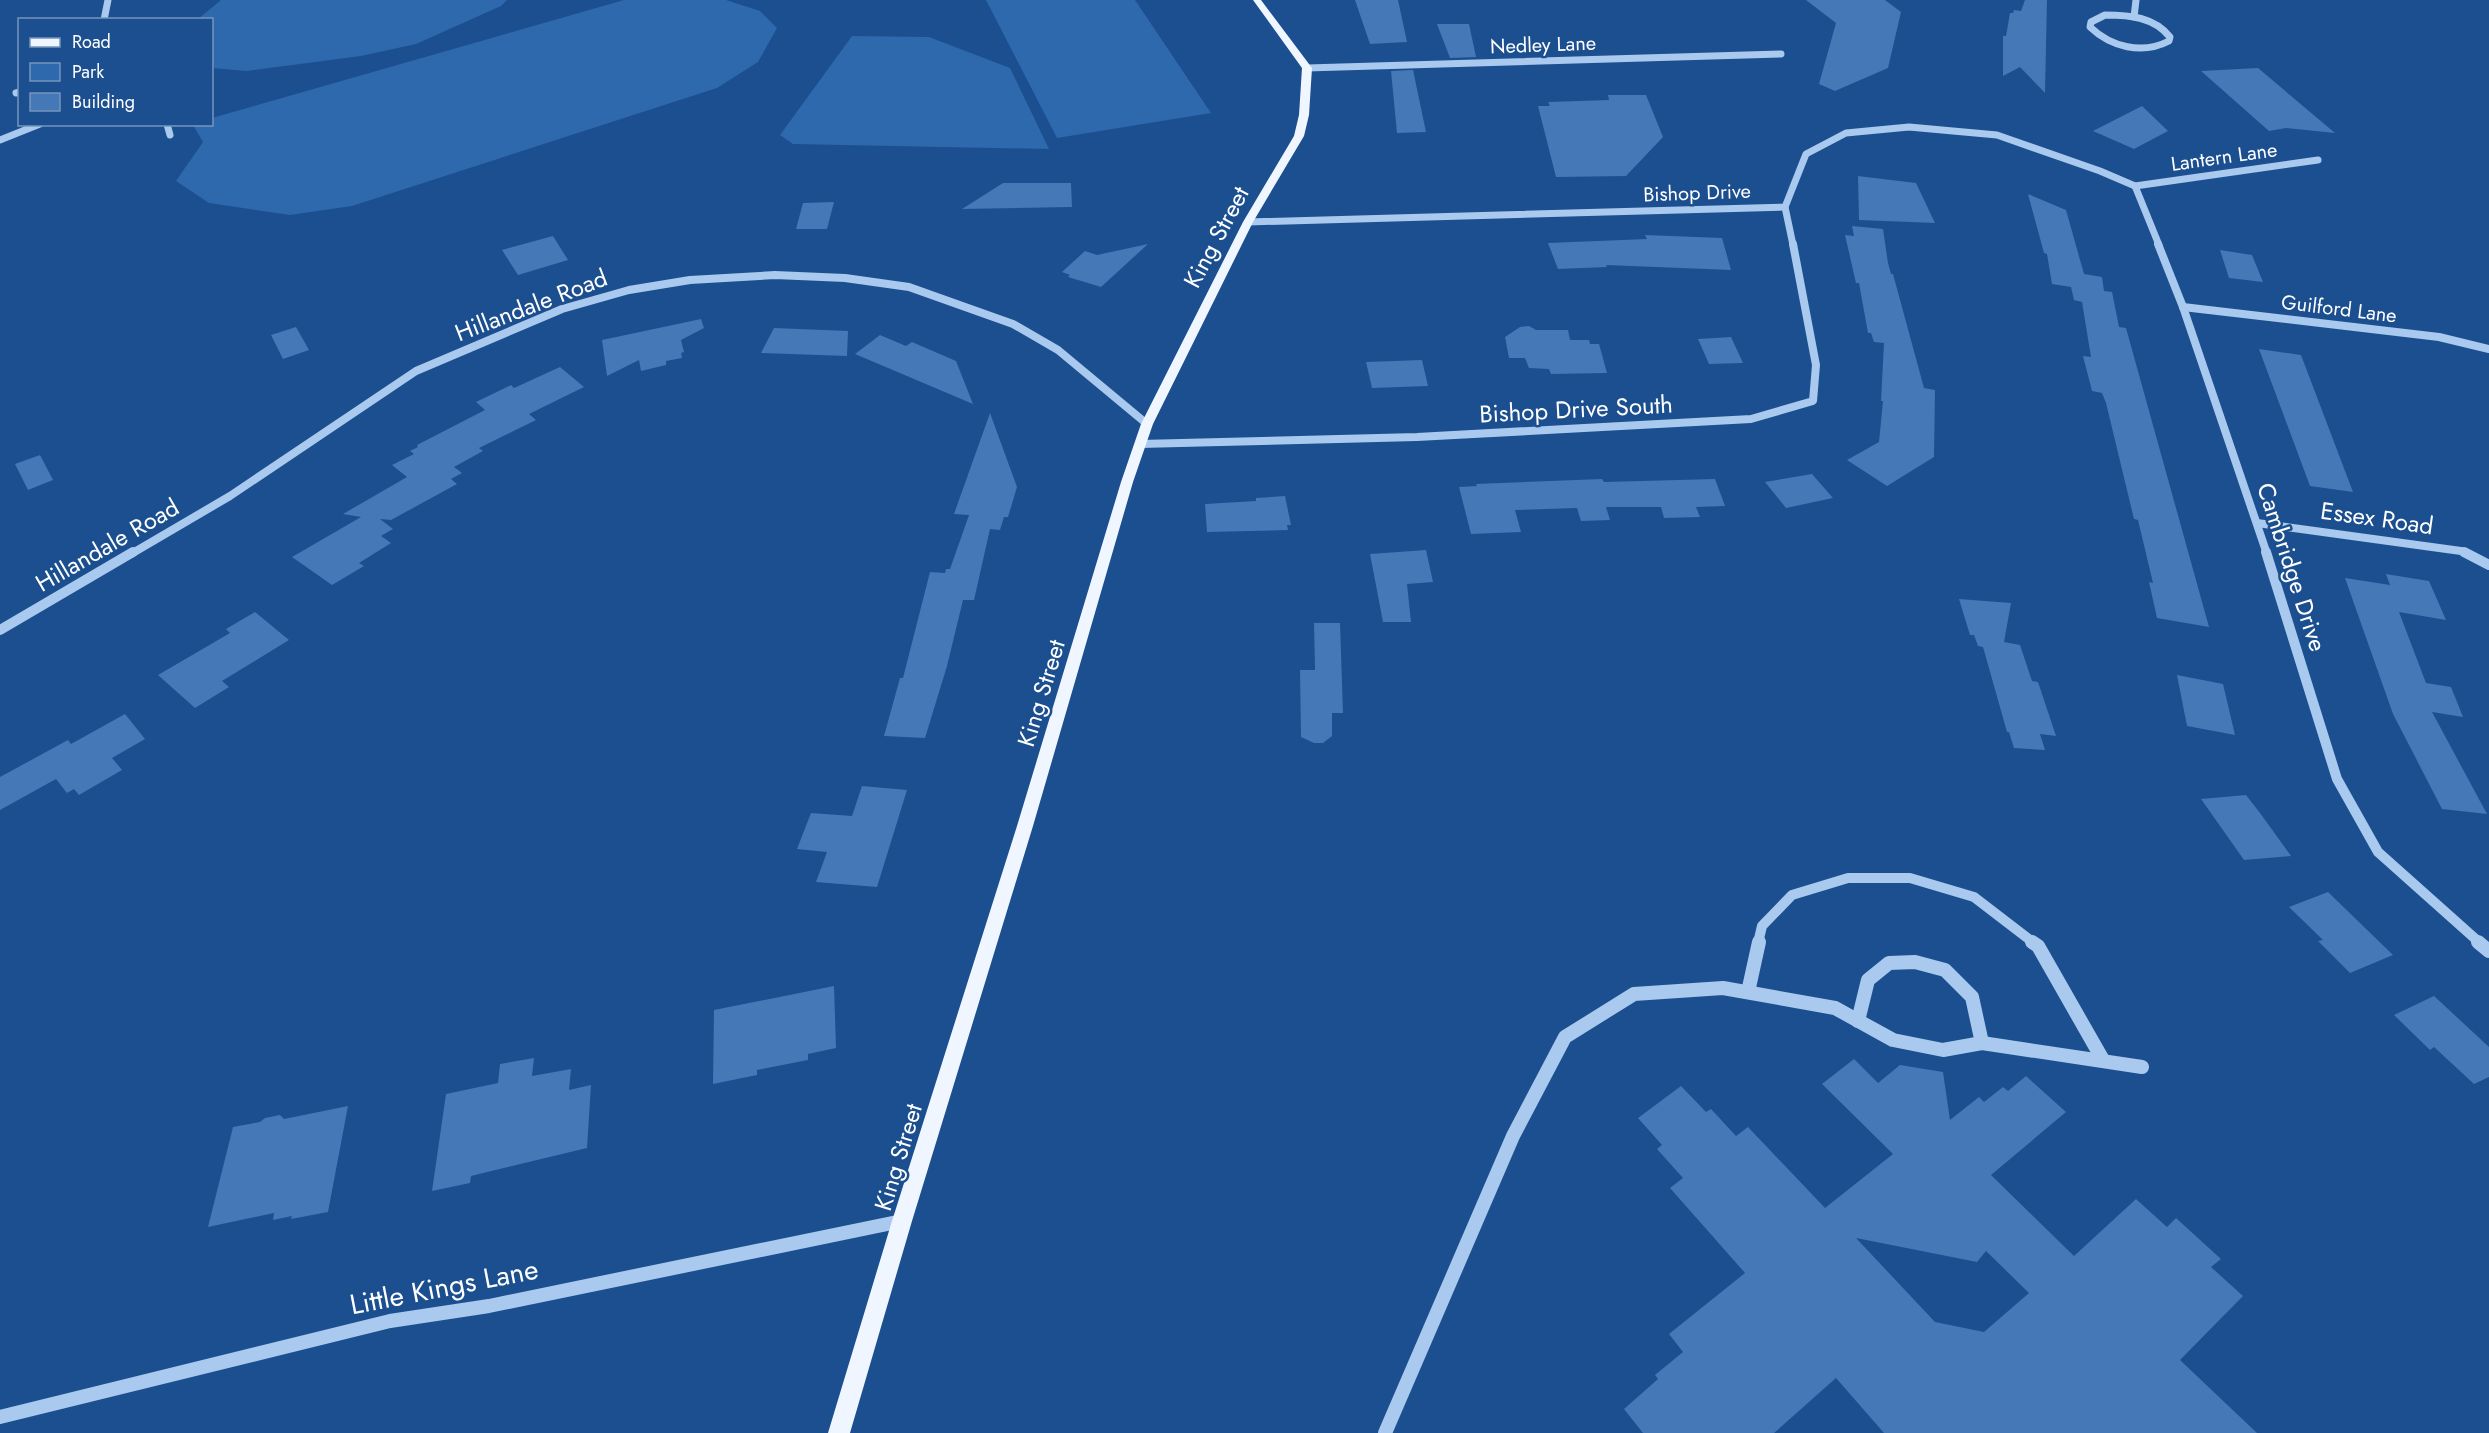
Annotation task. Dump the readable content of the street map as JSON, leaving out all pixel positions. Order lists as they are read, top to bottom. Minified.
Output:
{"streets":{"main road":["King Street"],"street":["Nedley Lane","Lantern Lane","Bishop Drive","Hillandale Road","Guilford Lane","Bishop Drive South","Essex Road","Cambridge Drive","Little Kings Lane"]},"crossings":[["Nedley Lane","King Street"],["Lantern Lane","Bishop Drive"],["Lantern Lane","Cambridge Drive"],["Bishop Drive","King Street"],["Bishop Drive","Bishop Drive South"],["Bishop Drive","Cambridge Drive"],["King Street","Hillandale Road"],["King Street","Bishop Drive South"],["King Street","Little Kings Lane"],["Guilford Lane","Cambridge Drive"],["Essex Road","Cambridge Drive"]],"legend":["Road","Park","Building"]}
